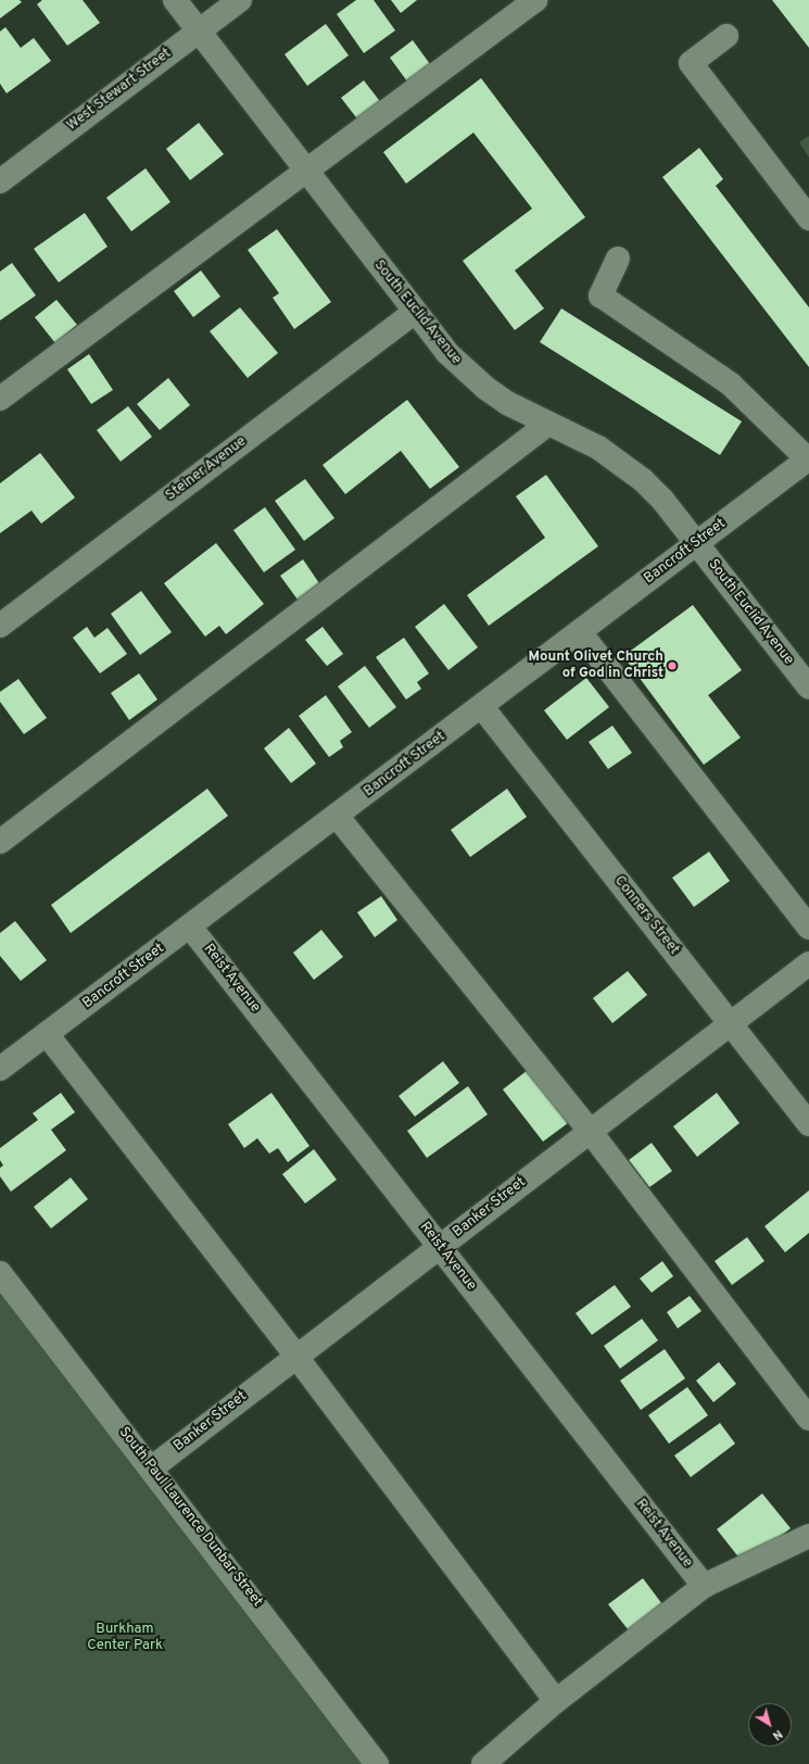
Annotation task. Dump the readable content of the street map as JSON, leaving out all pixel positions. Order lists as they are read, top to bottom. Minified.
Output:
{"streets":{"street":["West Stewart Street","South Euclid Avenue","Steiner Avenue","Bancroft Street","Conners Street","Reist Avenue","Banker Street","South Paul Laurence Dunbar Street"]},"crossings":[["West Stewart Street","South Euclid Avenue"],["South Euclid Avenue","Steiner Avenue"],["South Euclid Avenue","Bancroft Street"],["Bancroft Street","Conners Street"],["Bancroft Street","Reist Avenue"],["Conners Street","Banker Street"],["Reist Avenue","Banker Street"],["Banker Street","South Paul Laurence Dunbar Street"]],"parks":["Burkham Center Park"],"places":["Mount Olivet Church of God in Christ"],"north":"bottom right"}
